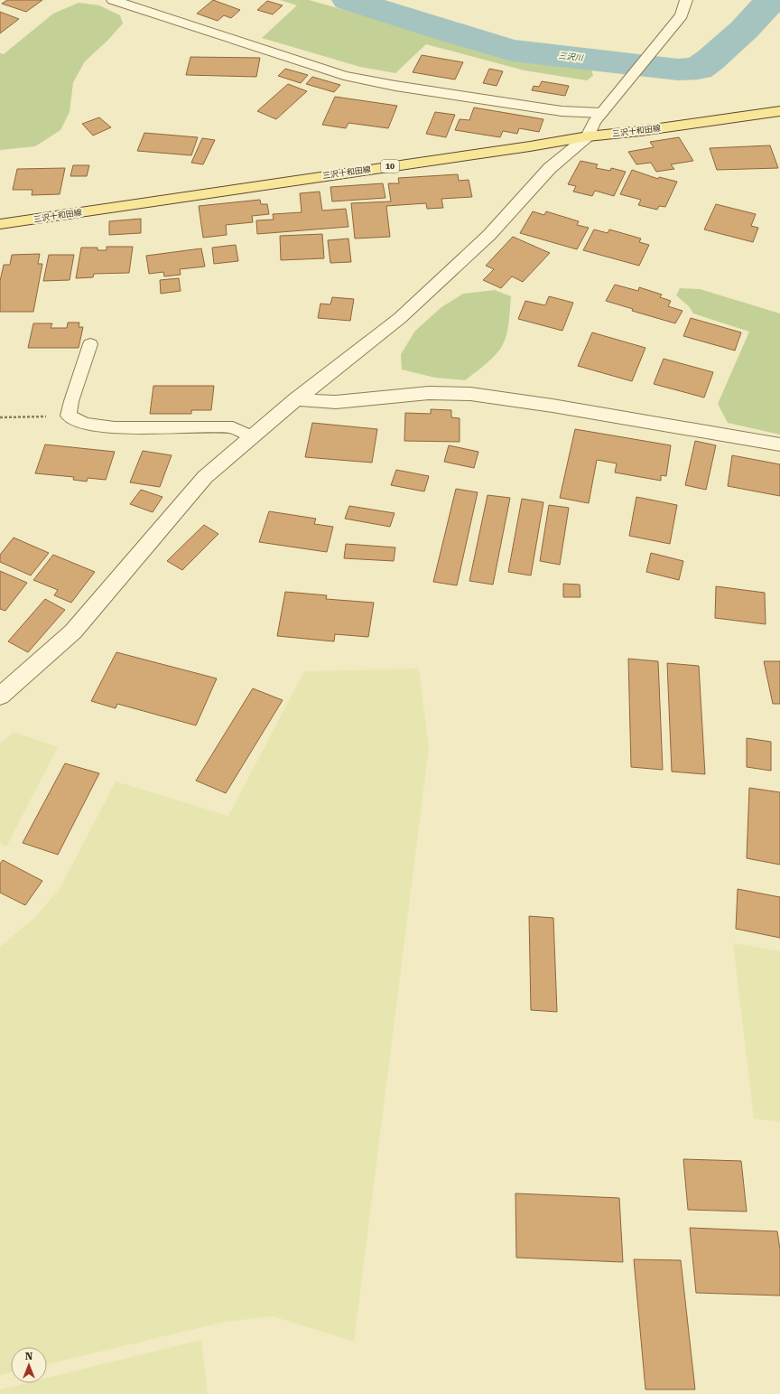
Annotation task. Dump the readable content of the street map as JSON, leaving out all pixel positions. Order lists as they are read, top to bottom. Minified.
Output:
{"streets":{"main road":["三沢十和田線","10"]},"water":["三沢川"],"north":"top"}
